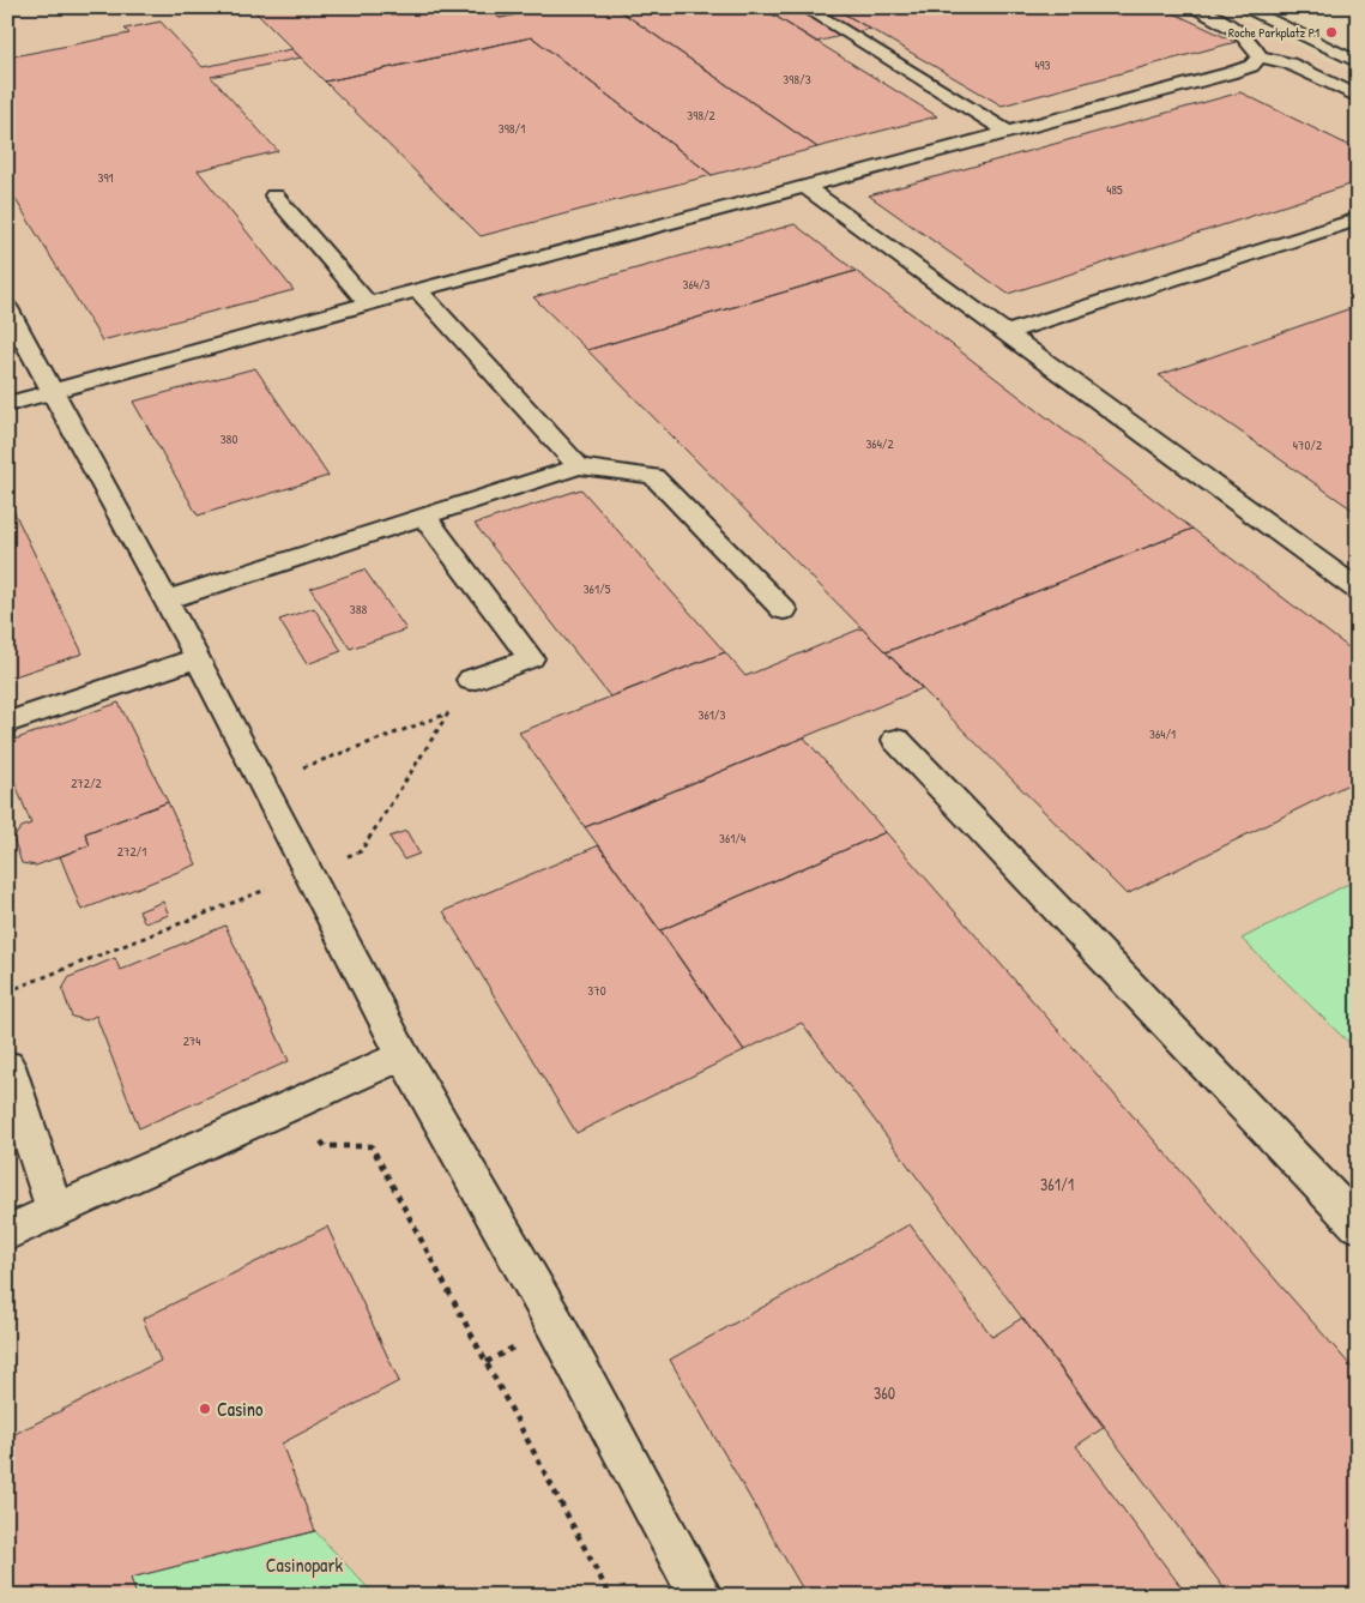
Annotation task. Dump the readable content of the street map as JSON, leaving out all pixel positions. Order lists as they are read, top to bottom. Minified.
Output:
{"parks":["Casinopark"],"places":["Roche Parkplatz P1","Casino"],"house_numbers":["493","398/3","398/2","398/1","391","485","364/3","380","364/2","470/2","361/5","388","361/3","364/1","272/2","361/4","272/1","370","274","361/1","360"]}
